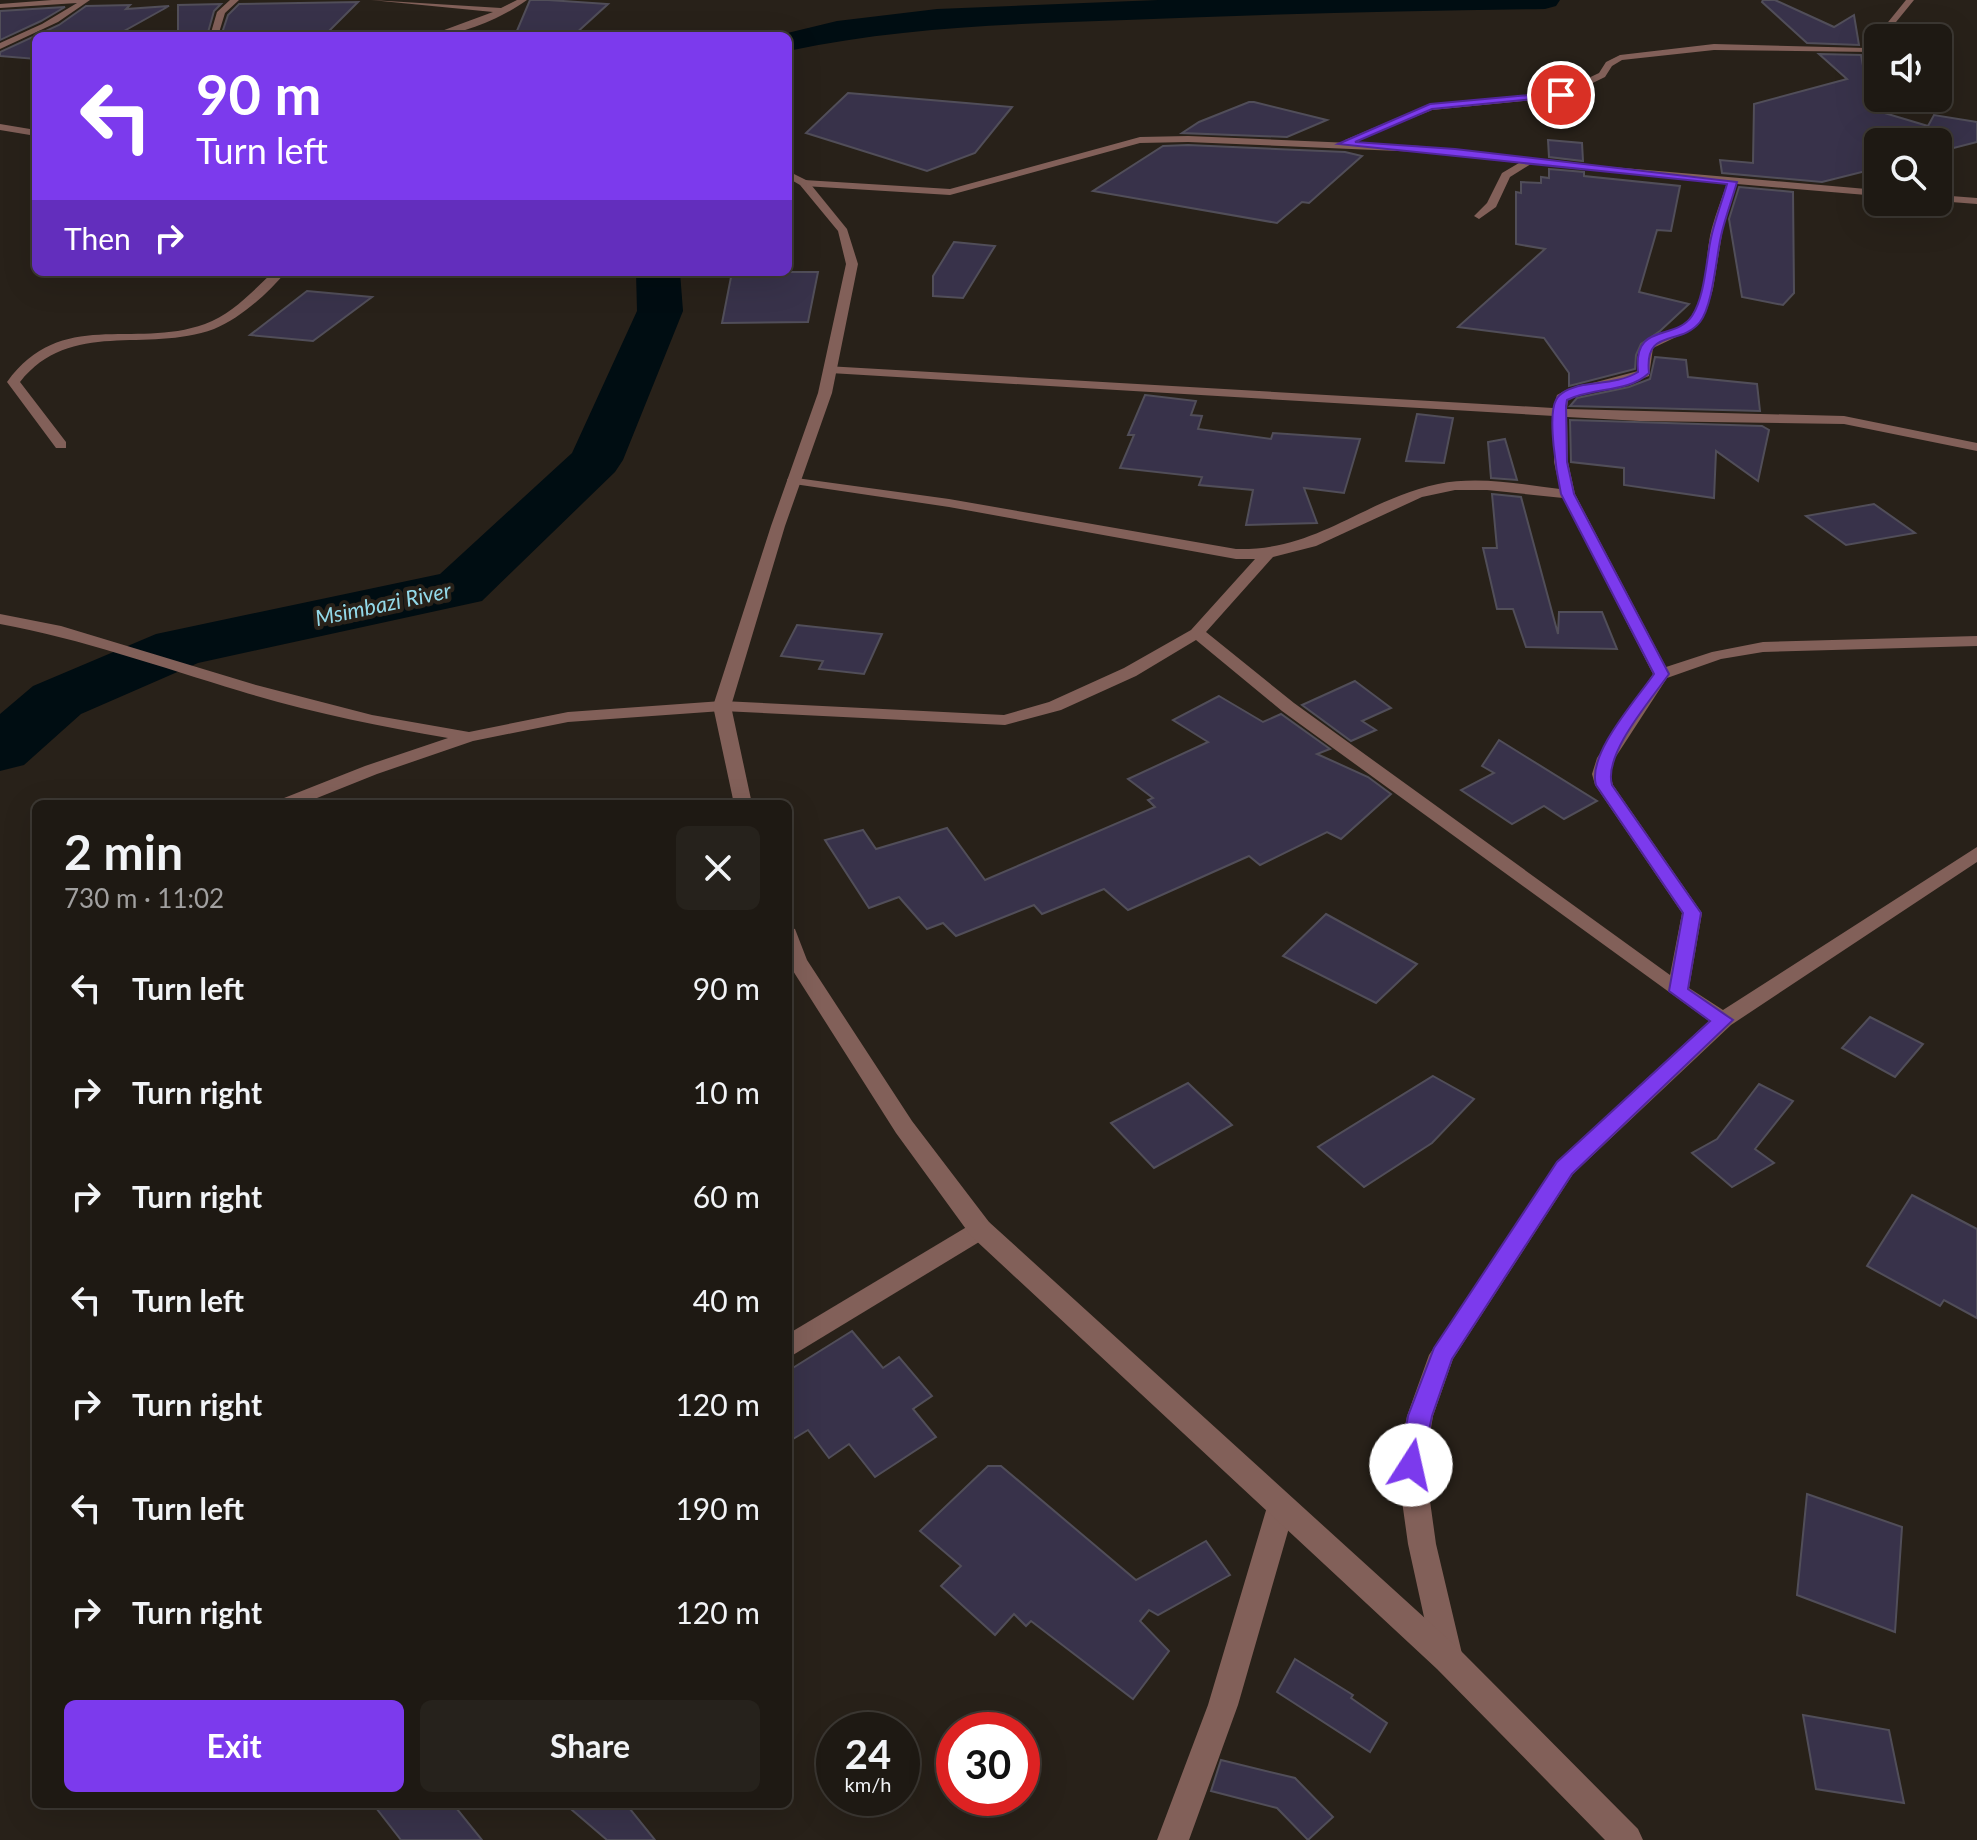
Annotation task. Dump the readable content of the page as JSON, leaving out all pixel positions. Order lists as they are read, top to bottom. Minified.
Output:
{"water":["Msimbazi River"],"page":{"turn":["90 m","Turn left"],"then":"Then","heading":["2 min","730 m · 11:02"],"list":[{"name":"Turn left","value":"90 m"},{"name":"Turn right","value":"10 m"},{"name":"Turn right","value":"60 m"},{"name":"Turn left","value":"40 m"},{"name":"Turn right","value":"120 m"},{"name":"Turn left","value":"190 m"},{"name":"Turn right","value":"120 m"}],"buttons":["Exit","Share"],"speed":"24 km/h","limit":"30"}}
